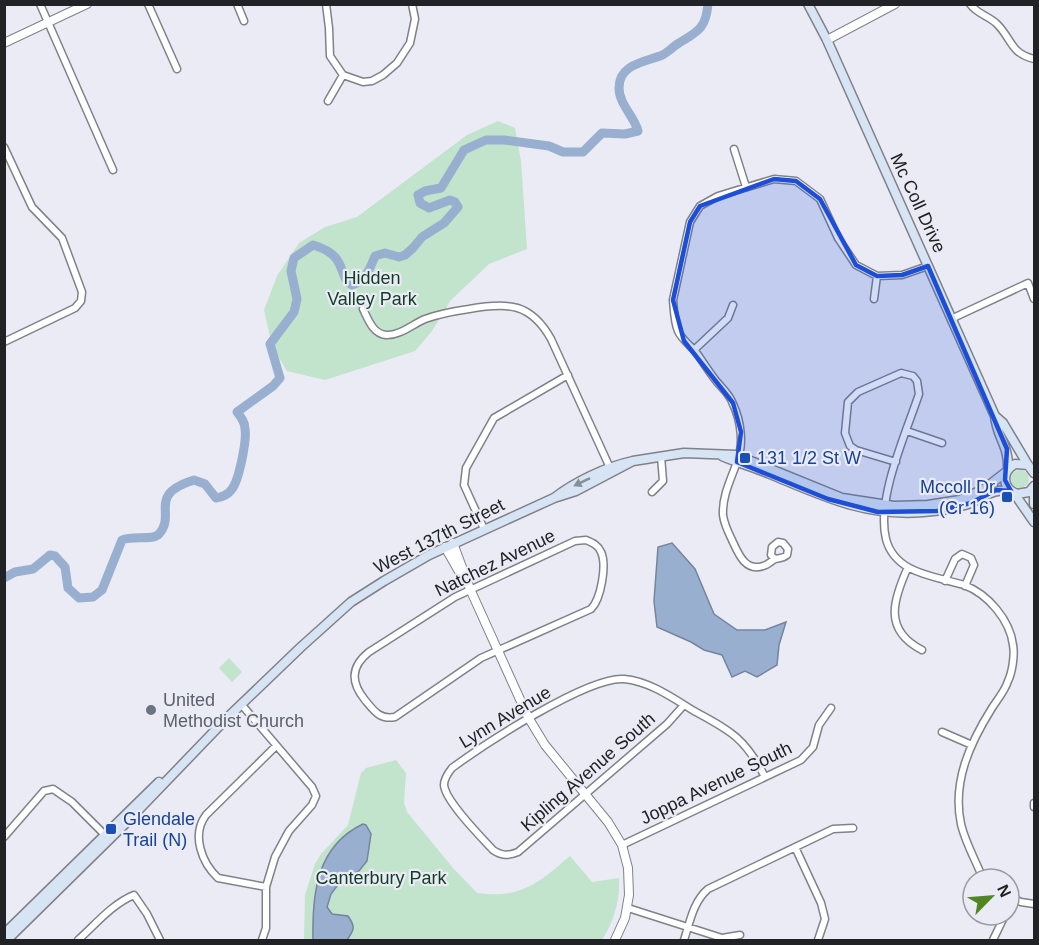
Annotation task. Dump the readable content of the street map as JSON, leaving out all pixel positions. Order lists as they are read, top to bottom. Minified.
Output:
{"streets":{"main road":["Mc Coll Drive","West 137th Street"],"street":["Natchez Avenue","Lynn Avenue","Kipling Avenue South","Joppa Avenue South"]},"crossings":[["Lynn Avenue","Kipling Avenue South"]],"parks":["Hidden Valley Park","Canterbury Park"],"places":{"transit":["131 1/2 St W","Mccoll Dr (Cr 16)","Glendale Trail (N)"],"other":["United Methodist Church"]},"north":"top right"}
